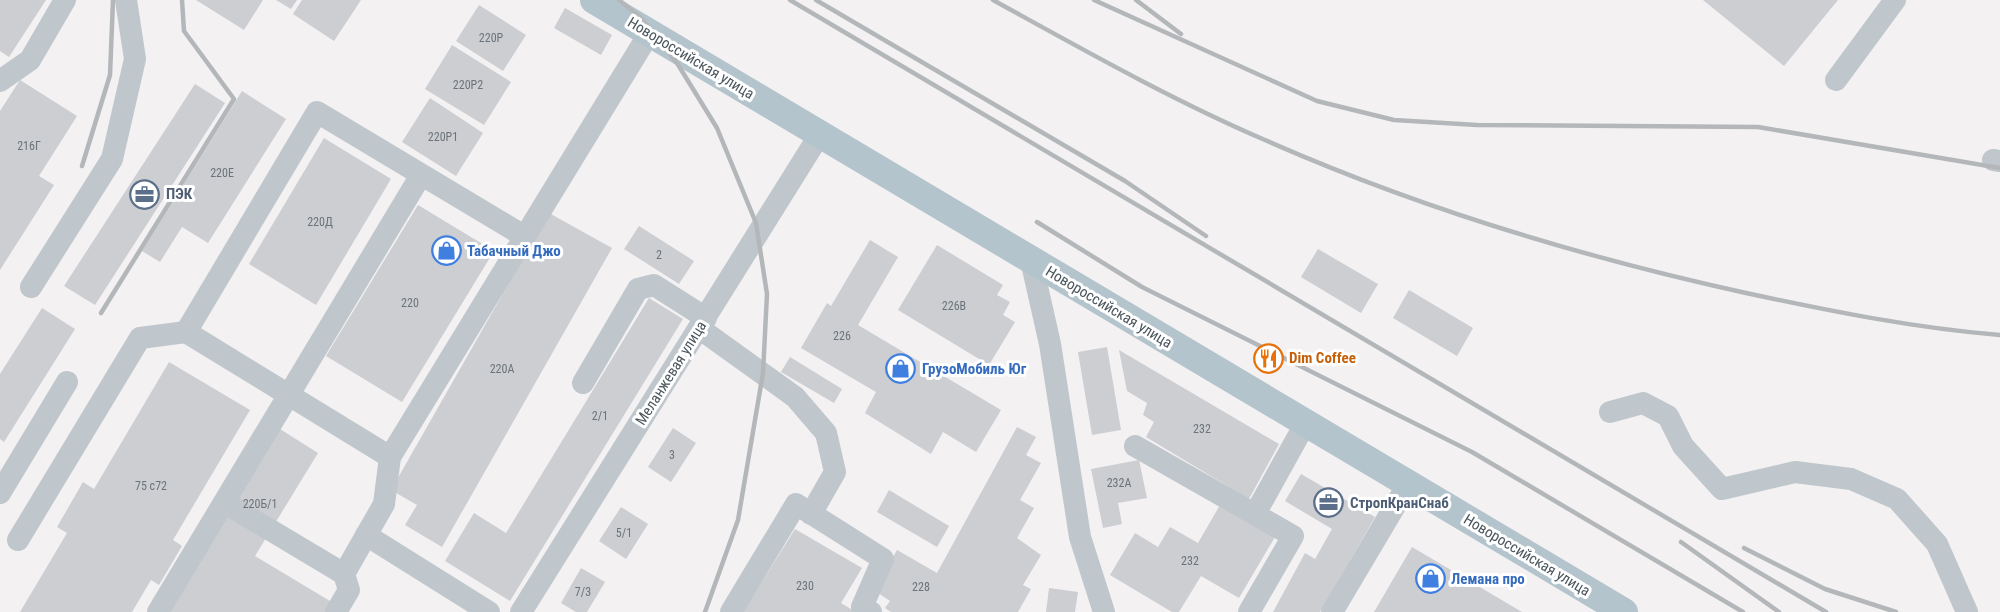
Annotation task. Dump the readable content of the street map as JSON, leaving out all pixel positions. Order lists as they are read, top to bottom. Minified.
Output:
{"streets":{"main road":["Новороссийская улица"],"street":["Меланжевая улица"]},"crossings":[["Новороссийская улица","Меланжевая улица"]],"places":{"office":["ПЭК","СтропКранСнаб"],"shop":["Табачный Джо","ГрузоМобиль Юг","Лемана про"],"restaurant":["Dim Coffee"]},"house_numbers":["220Р","220Р2","220Р1","216Г","220Е","220Д","2","220","226В","226","220А","2/1","232","3","232А","75 с72","220Б/1","5/1","232","230","228","7/3"]}
